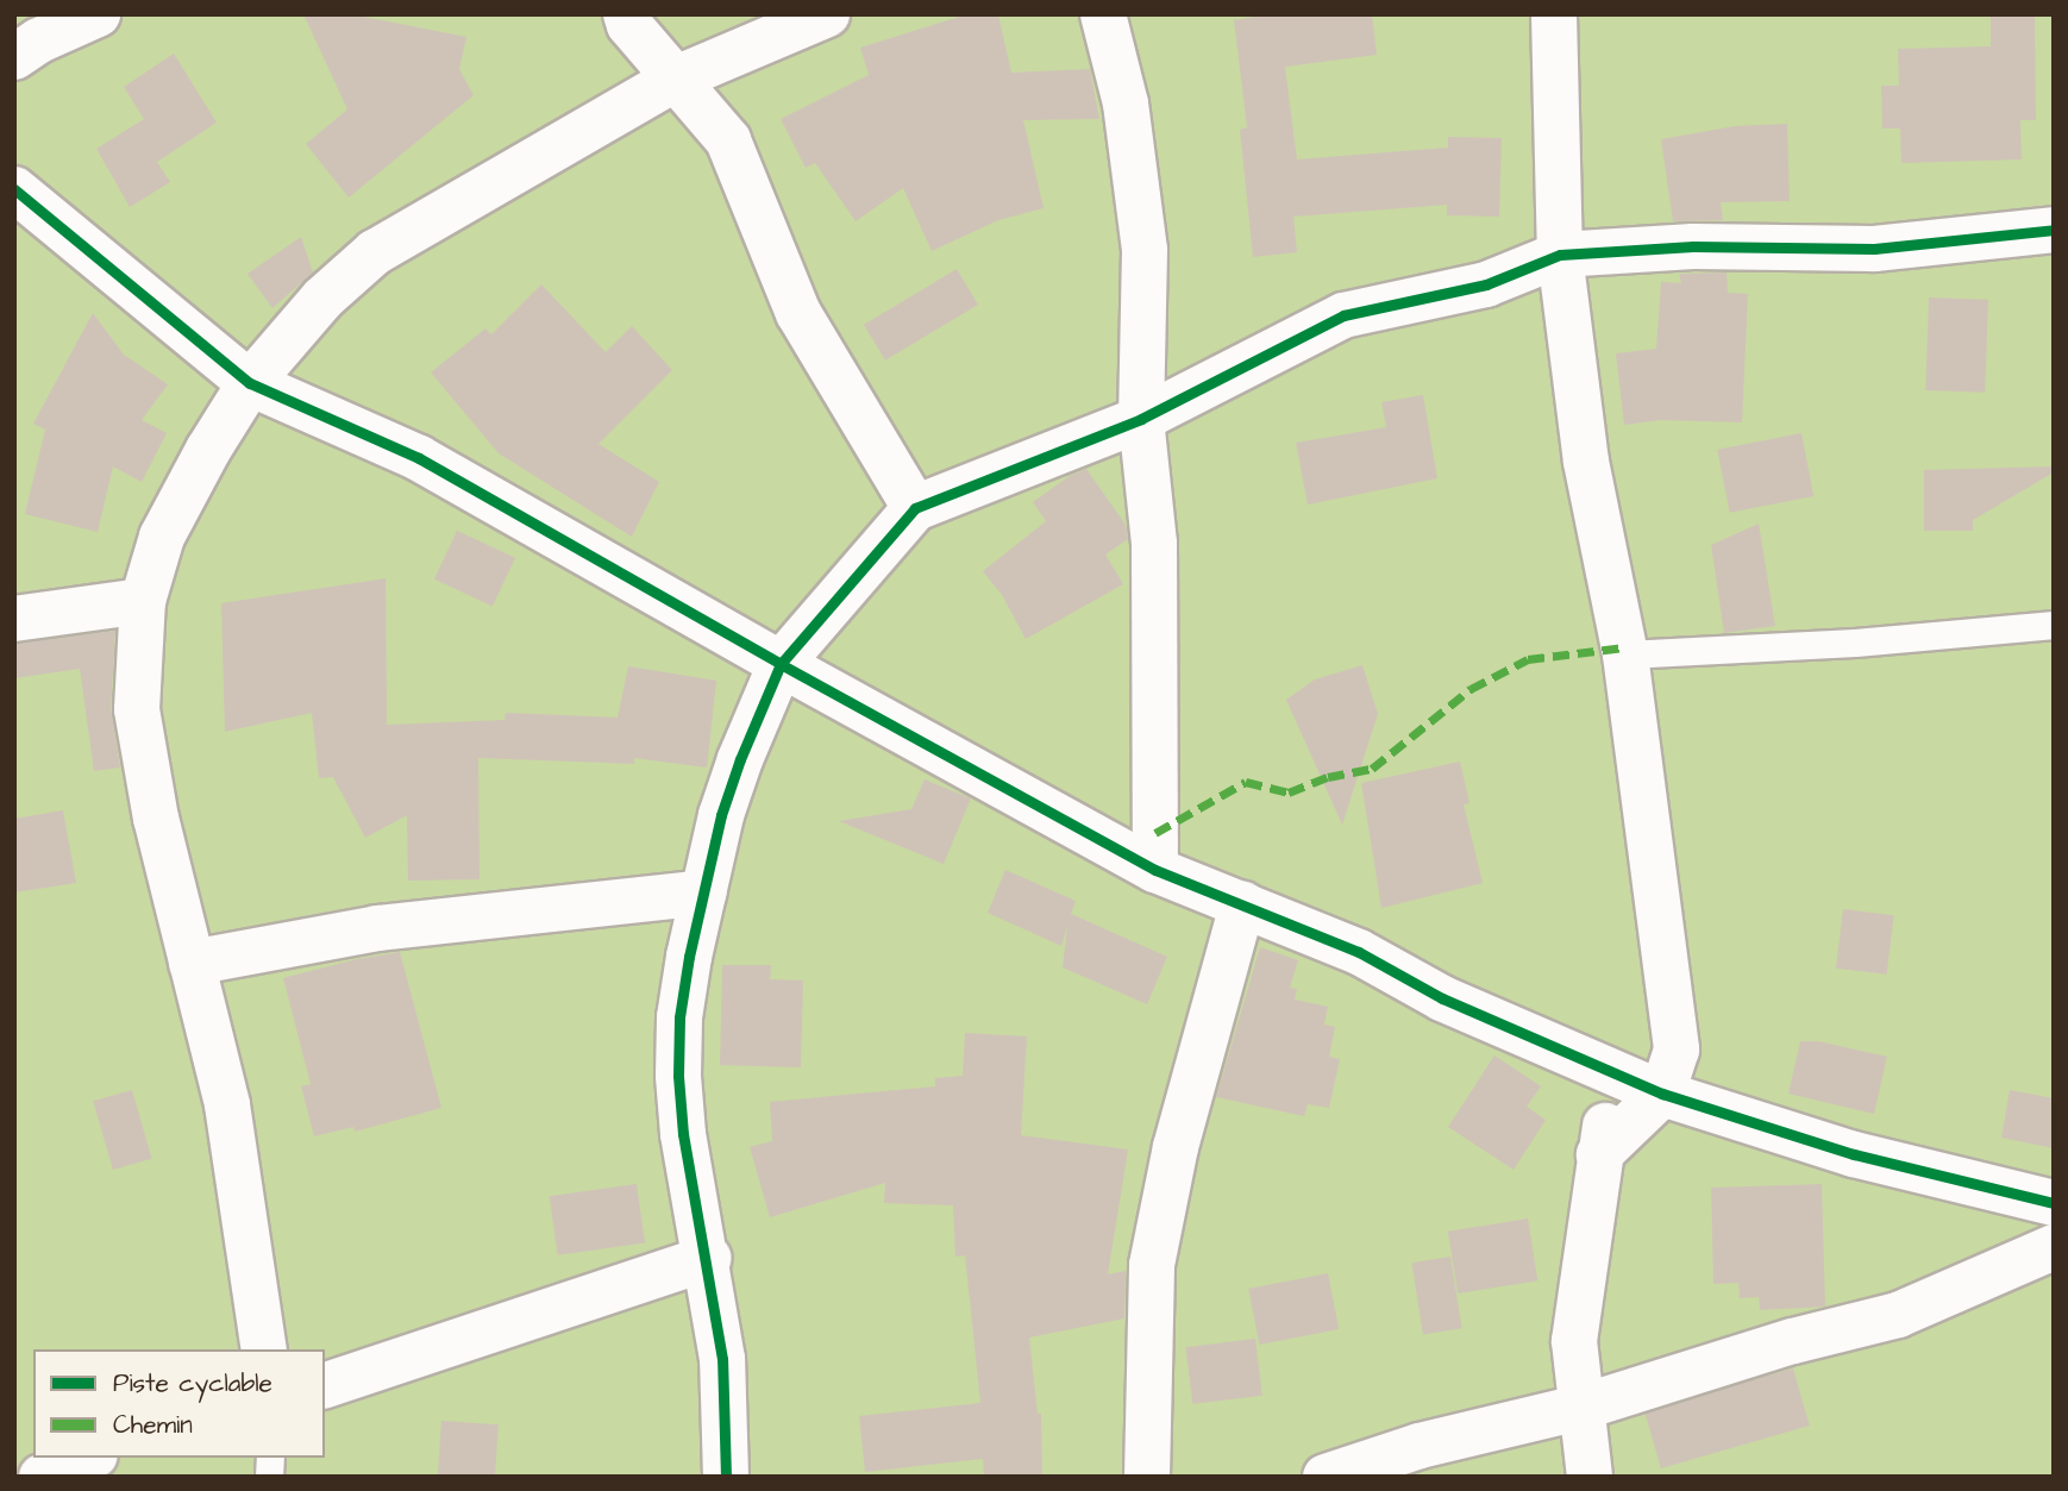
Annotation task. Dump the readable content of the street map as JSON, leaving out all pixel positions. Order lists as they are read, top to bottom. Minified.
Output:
{"legend":["Piste cyclable","Chemin"]}
